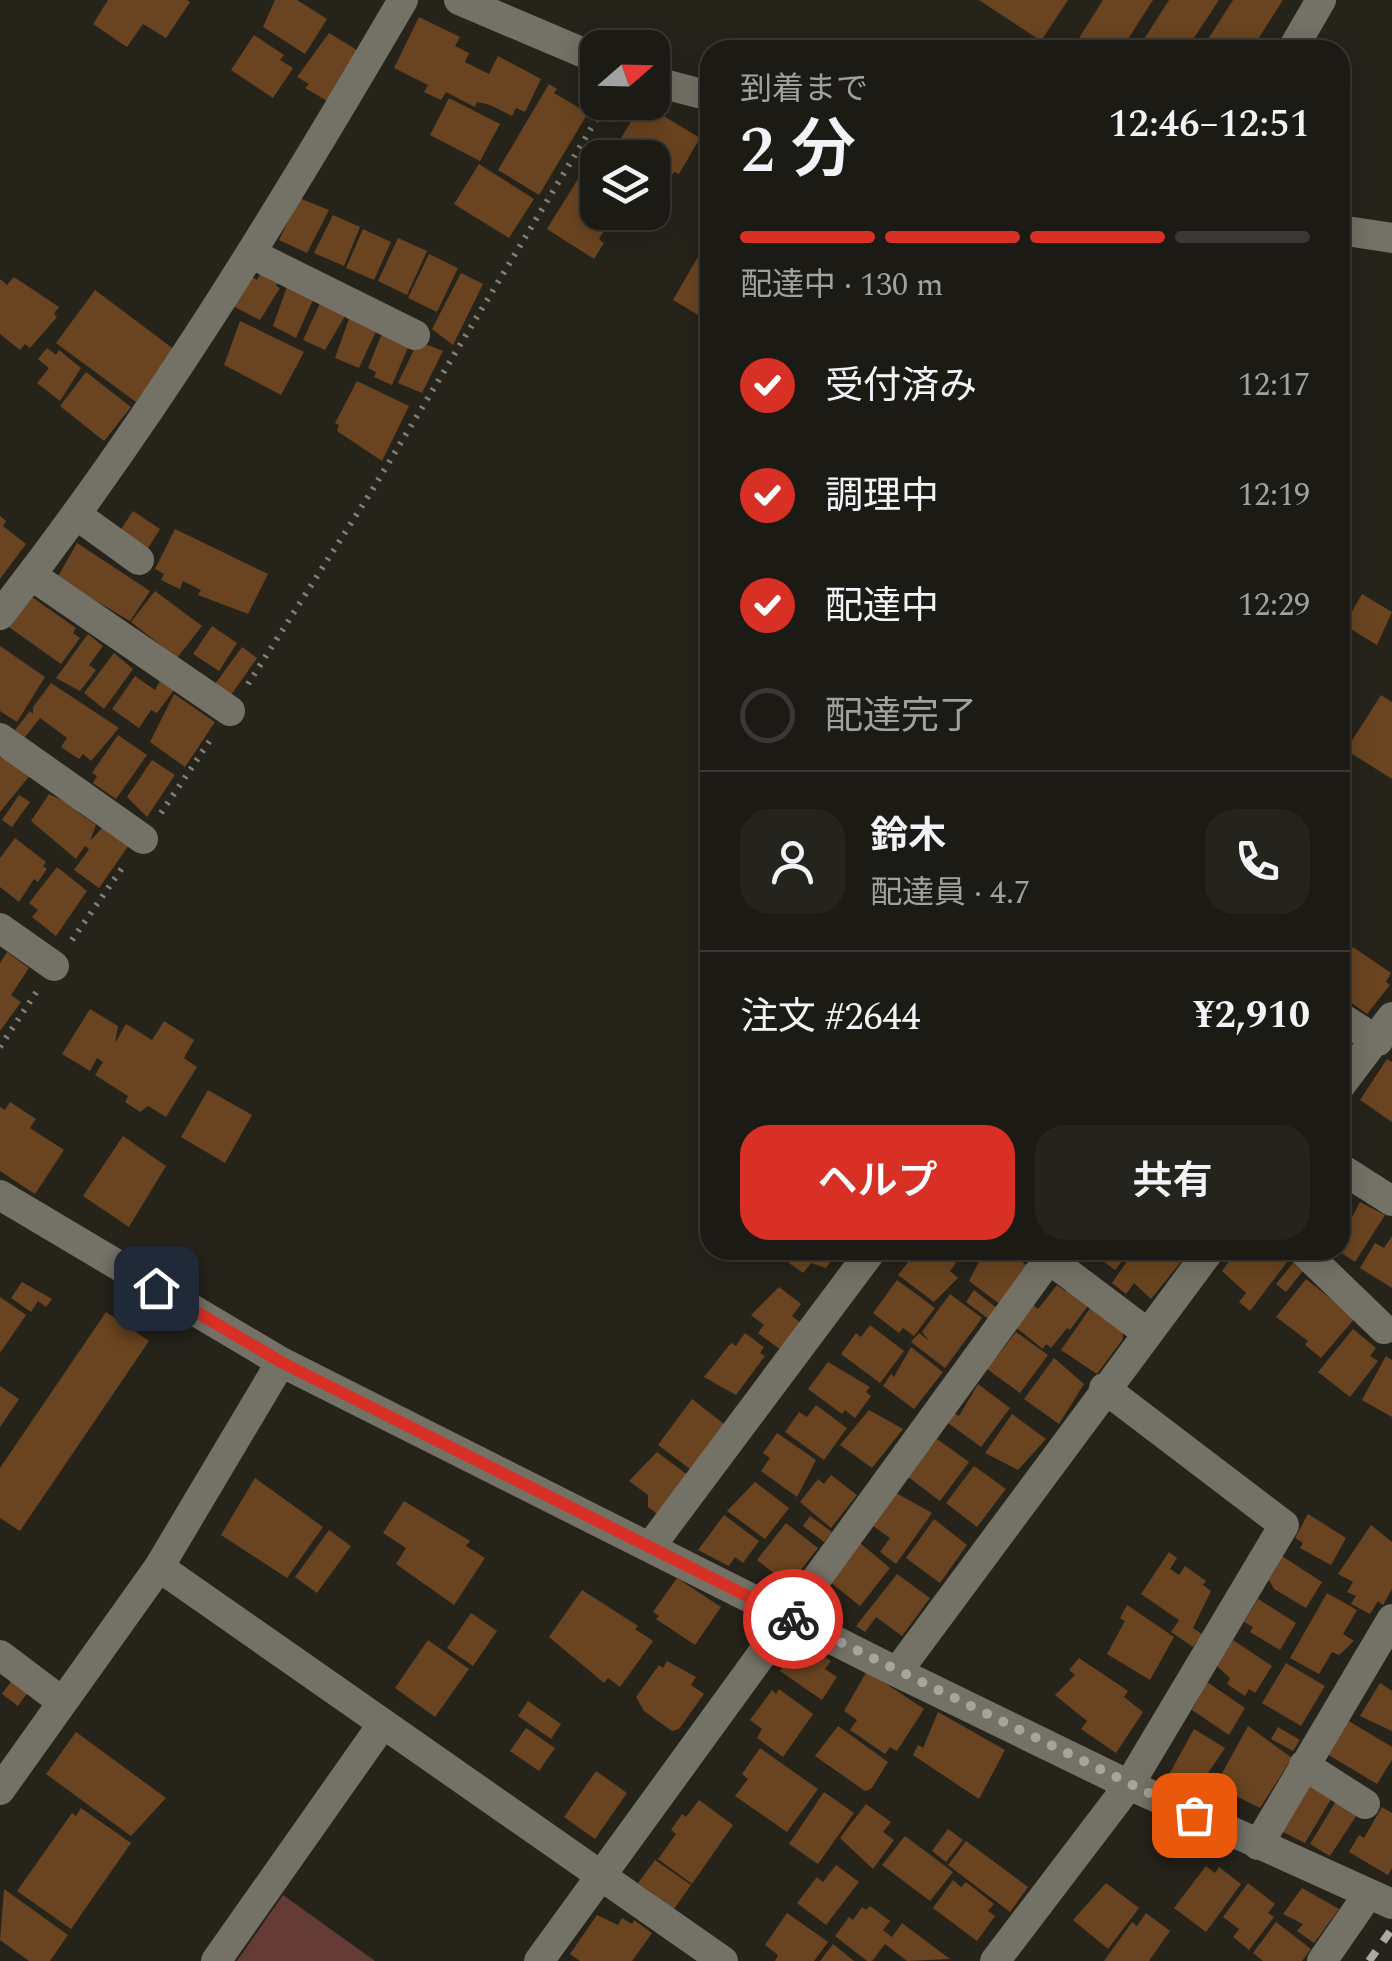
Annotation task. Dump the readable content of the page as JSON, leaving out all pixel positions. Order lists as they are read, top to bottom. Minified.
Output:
{"north":"right","page":{"heading":["2 分","到着まで","12:46–12:51"],"panel":["鈴木","配達員 · 4.7","注文 #2644","¥2,910"],"bar":"配達中 · 130 m","list":[["受付済み","12:17"],["調理中","12:19"],["配達中","12:29"],"配達完了"],"buttons":["ヘルプ","共有"]}}
